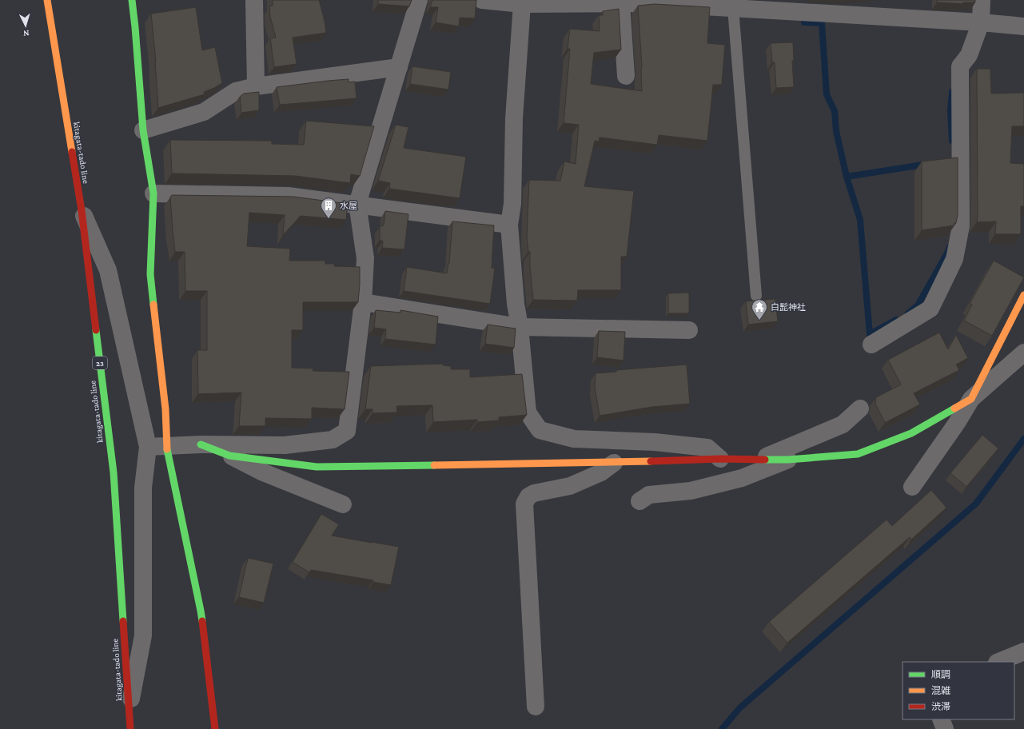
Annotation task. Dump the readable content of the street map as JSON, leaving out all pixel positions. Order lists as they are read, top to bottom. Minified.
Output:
{"streets":{"street":["kitagata-tado line","23"]},"places":{"building":["水屋"],"temple":["白髭神社"]},"legend":["順調","混雑","渋滞"],"north":"bottom"}
